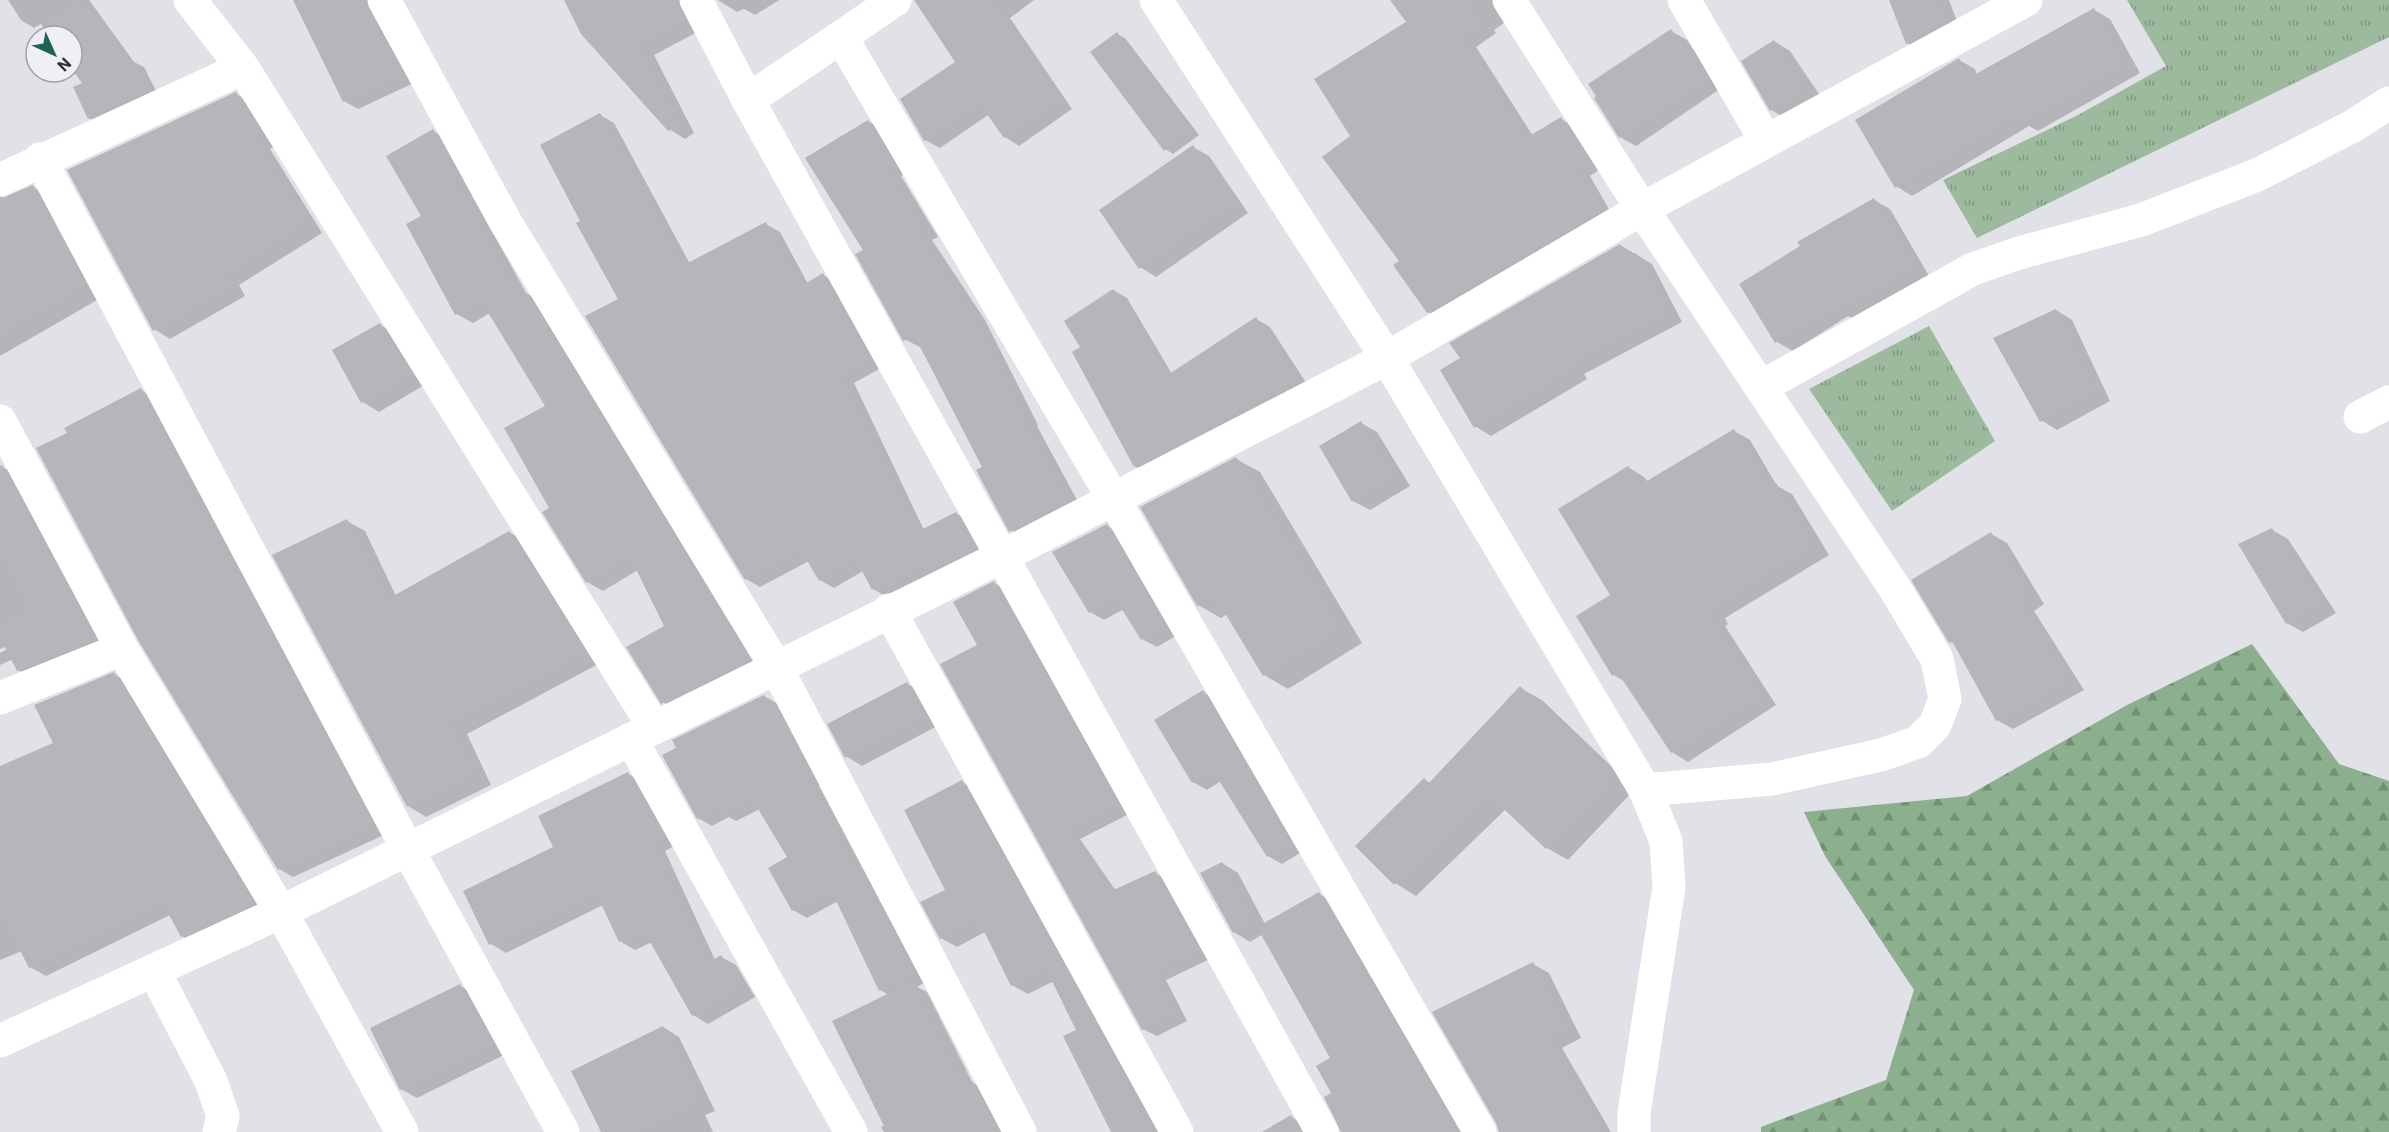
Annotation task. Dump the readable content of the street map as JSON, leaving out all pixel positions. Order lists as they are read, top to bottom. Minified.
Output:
{"north":"bottom right"}
